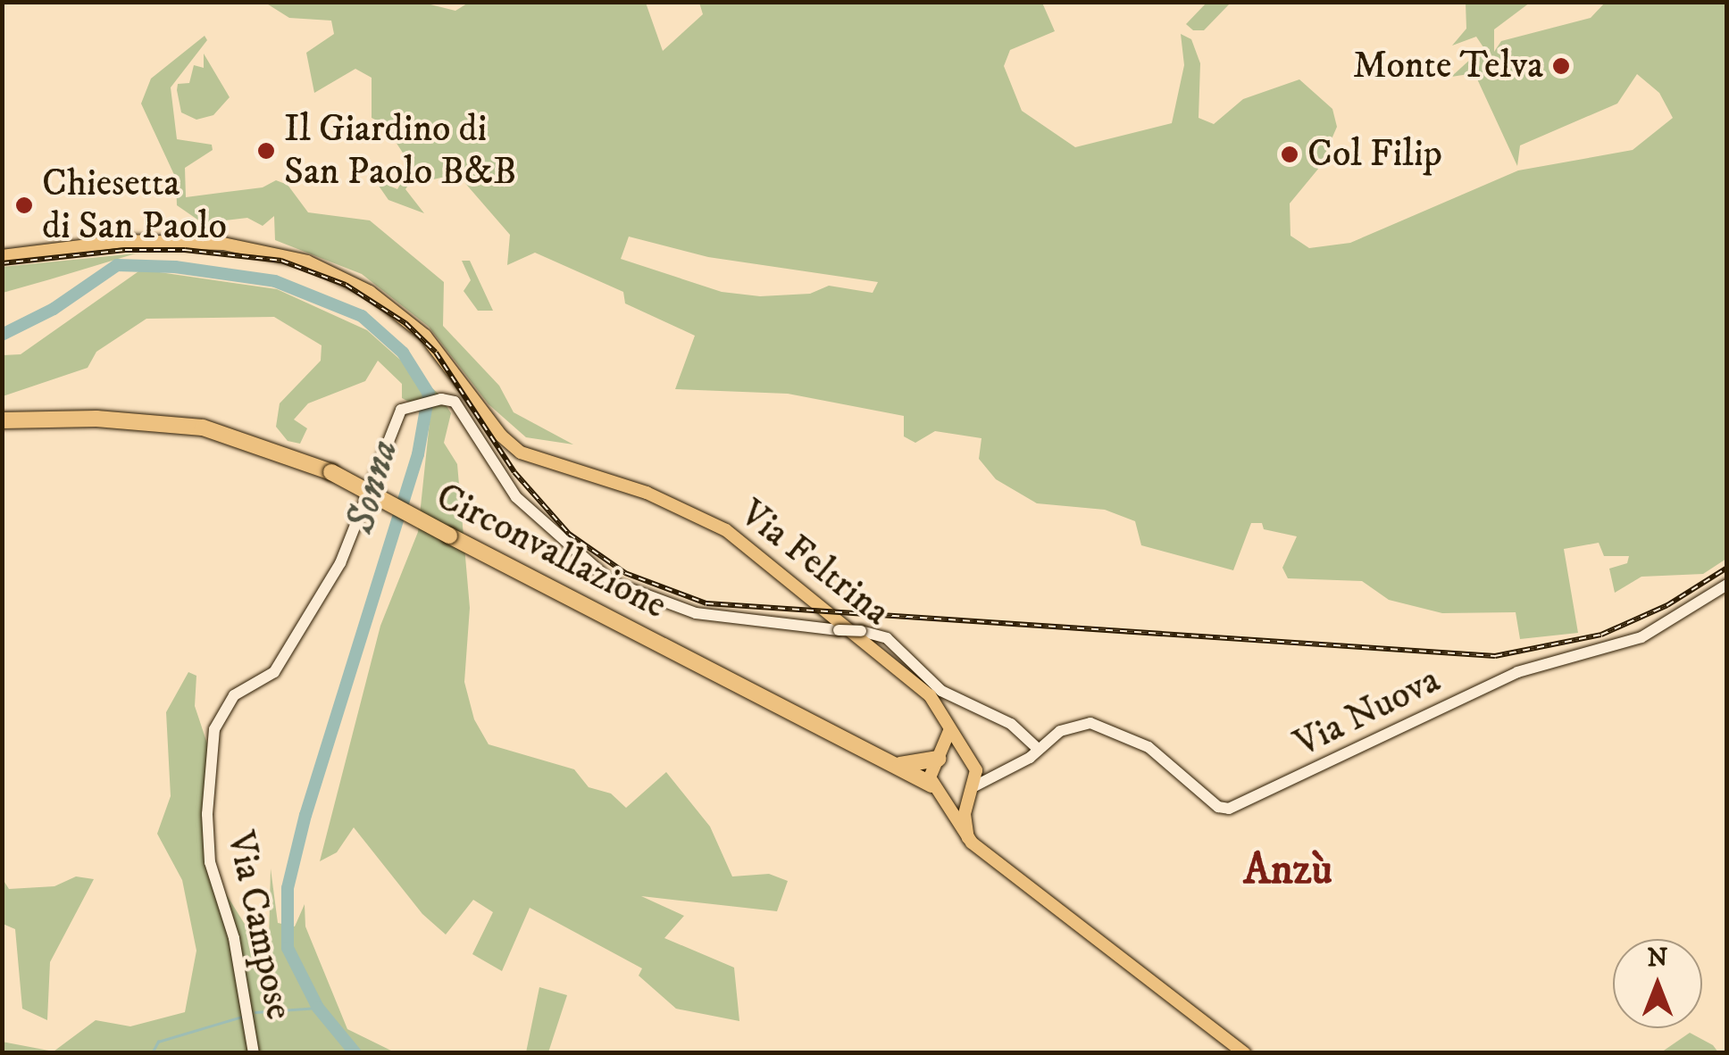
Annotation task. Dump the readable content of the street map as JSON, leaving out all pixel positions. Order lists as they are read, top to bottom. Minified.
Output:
{"streets":{"highway":["Circonvallazione"],"main road":["Via Feltrina"],"street":["Via Nuova","Via Campose"]},"crossings":[["Via Nuova","Via Campose"]],"districts":["Anzù"],"water":["Sonna"],"places":["Monte Telva","Il Giardino di San Paolo B&B","Col Filip","Chiesetta di San Paolo"],"north":"top"}
